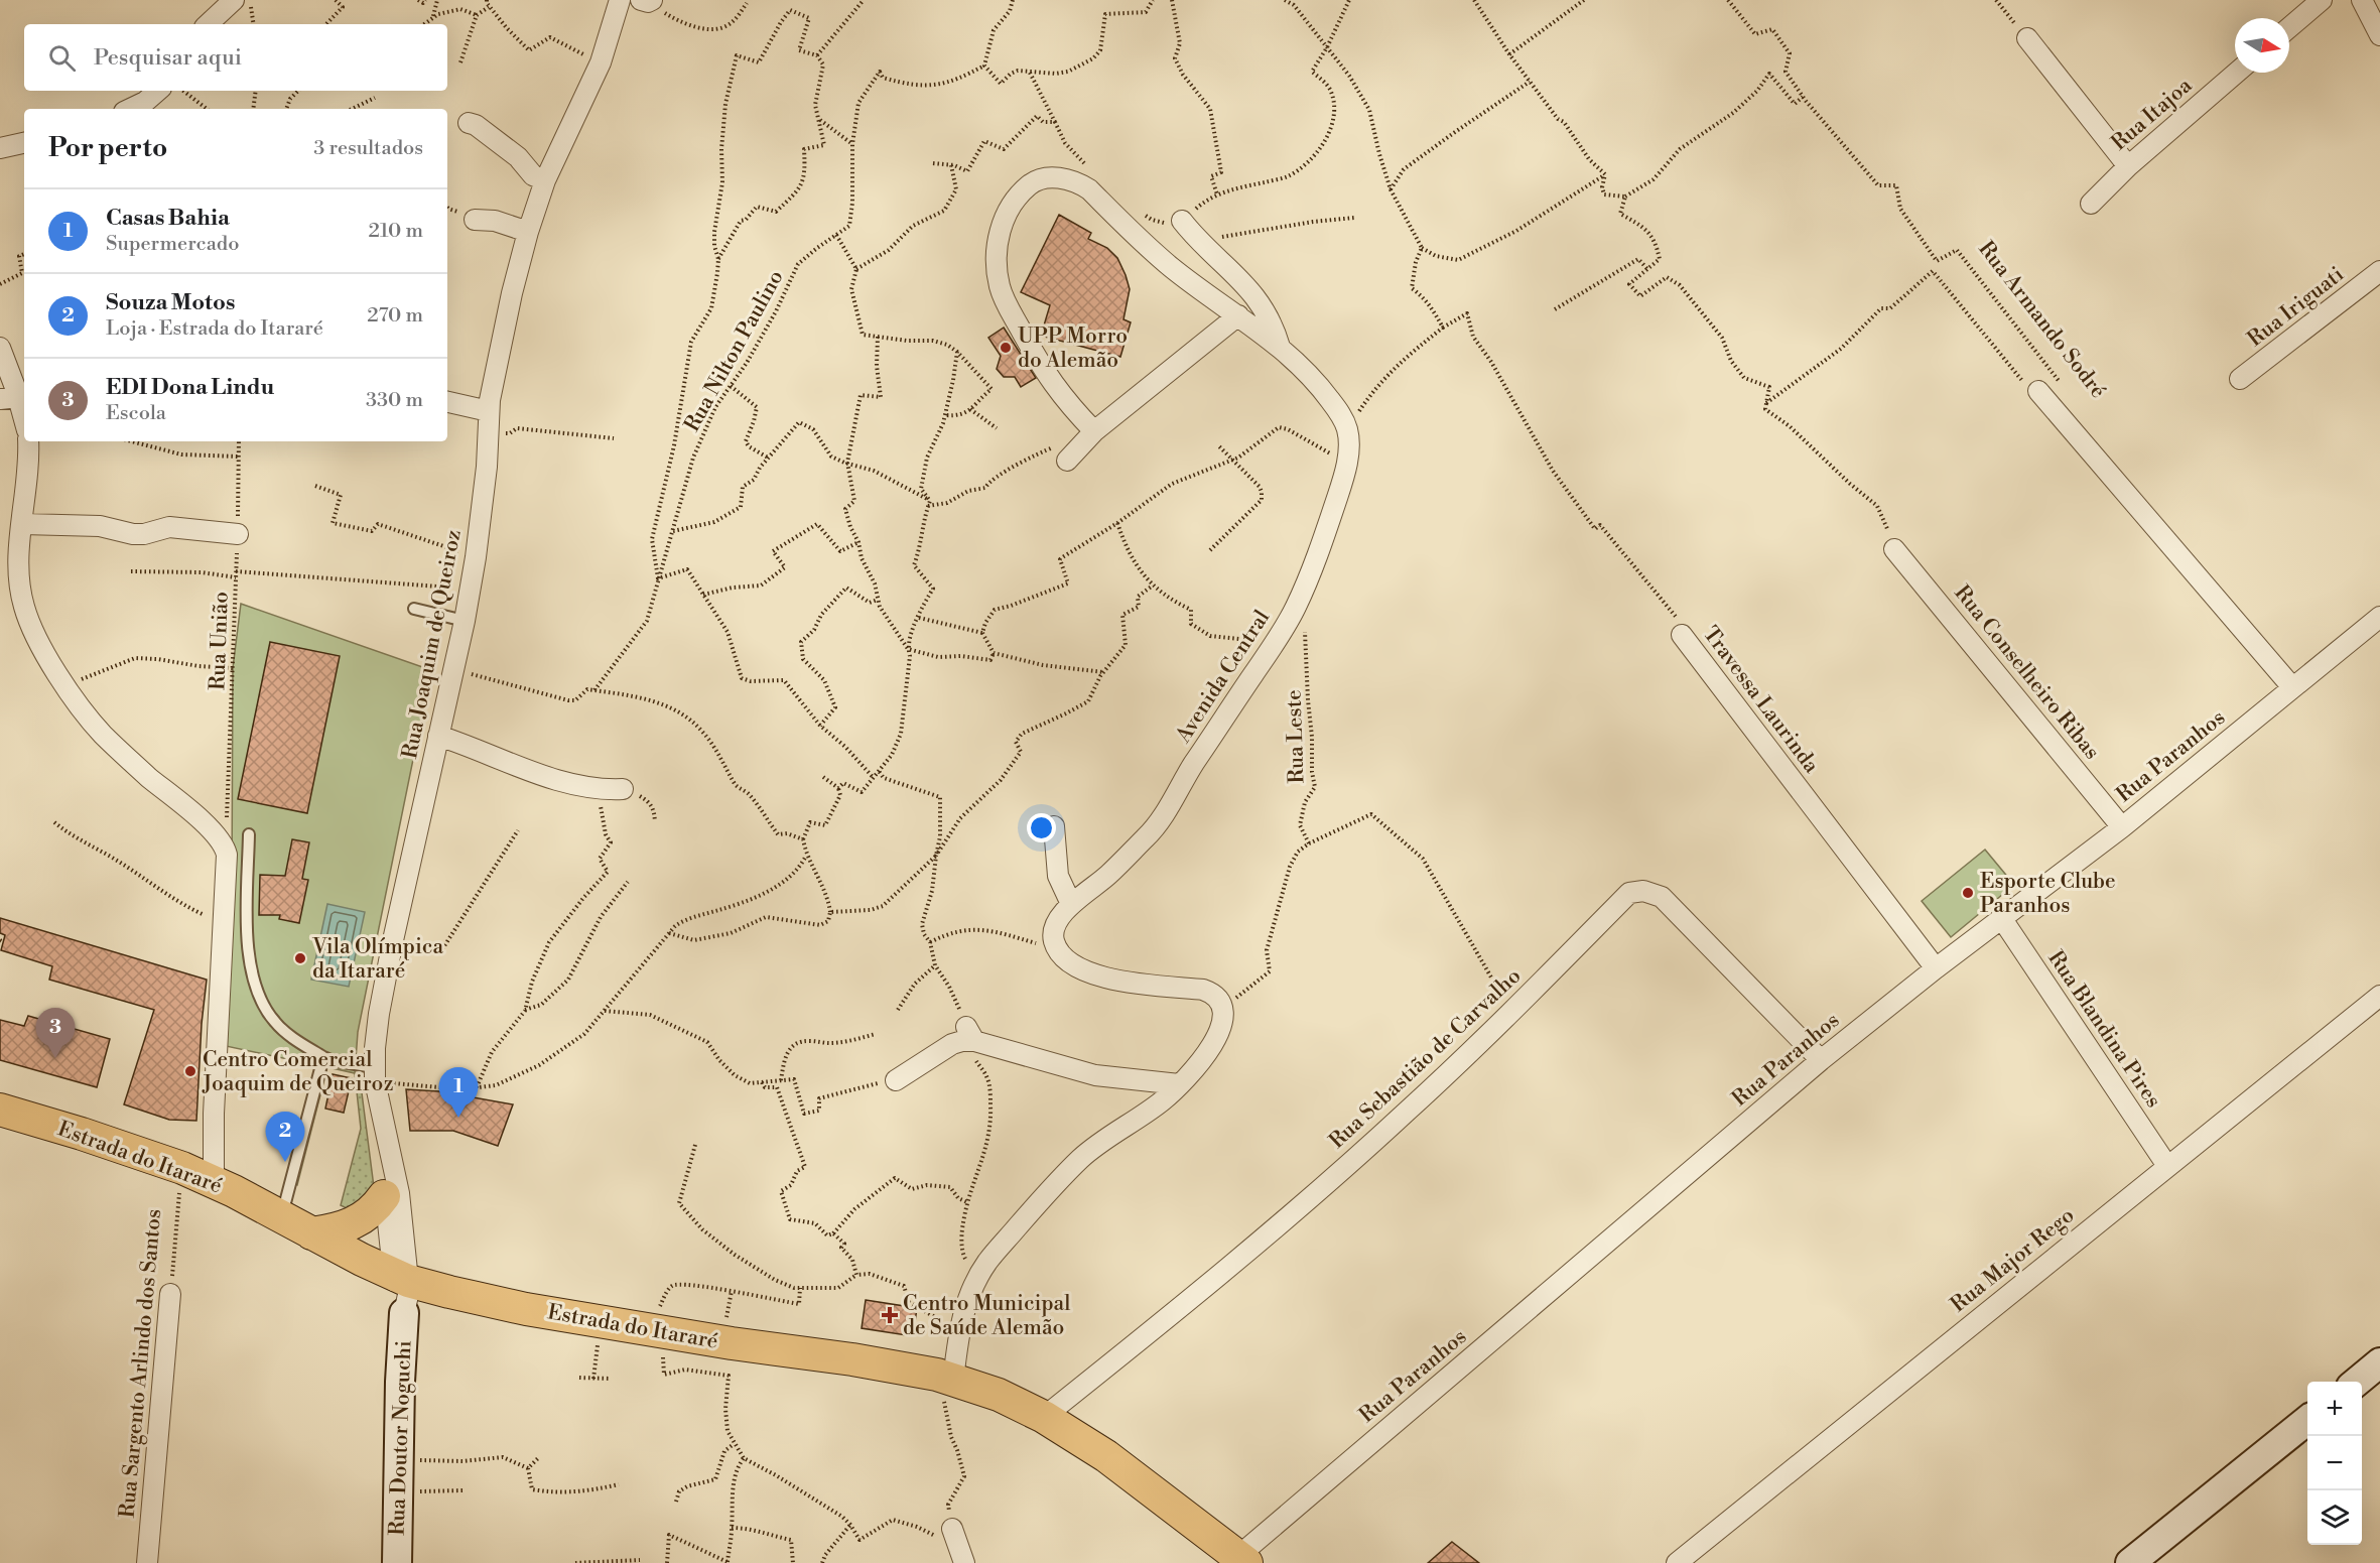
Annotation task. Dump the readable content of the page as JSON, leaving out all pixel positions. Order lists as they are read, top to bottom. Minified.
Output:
{"streets":{"main road":["Estrada do Itararé"],"street":["Rua Itajoa","Rua Iriguati","Rua Joaquim de Queiroz","Rua Conselheiro Ribas","Avenida Central","Travessa Laurinda","Rua Paranhos","Rua Blandina Pires","Rua Sebastião de Carvalho","Rua Major Rego","Rua Sargento Arlindo dos Santos","Rua Doutor Noguchi"],"path":["Rua Armando Sodré","Rua Nilton Paulino","Rua União","Rua Leste"]},"crossings":[["Rua Joaquim de Queiroz","Estrada do Itararé"],["Rua Joaquim de Queiroz","Rua Doutor Noguchi"],["Rua Conselheiro Ribas","Rua Paranhos"],["Avenida Central","Rua Leste"],["Travessa Laurinda","Rua Paranhos"],["Rua Paranhos","Rua Blandina Pires"],["Rua Paranhos","Rua Sebastião de Carvalho"],["Rua Paranhos","Estrada do Itararé"],["Rua Blandina Pires","Rua Major Rego"],["Rua Sebastião de Carvalho","Estrada do Itararé"],["Estrada do Itararé","Rua Sargento Arlindo dos Santos"],["Estrada do Itararé","Rua Doutor Noguchi"]],"places":{"other":["UPP Morro do Alemão","Esporte Clube Paranhos","Vila Olímpica da Itararé","Centro Comercial Joaquim de Queiroz"],"health":["Centro Municipal de Saúde Alemão"]},"north":"right","page":{"search":"Pesquisar aqui","heading":["Por perto","3 resultados"],"list":[{"mark":"1","name":"Casas Bahia","note":"Supermercado","value":"210 m"},{"mark":"2","name":"Souza Motos","note":"Loja · Estrada do Itararé","value":"270 m"},{"mark":"3","name":"EDI Dona Lindu","note":"Escola","value":"330 m"}],"pins":["3","1","2"],"map_buttons":["+","−"]}}
